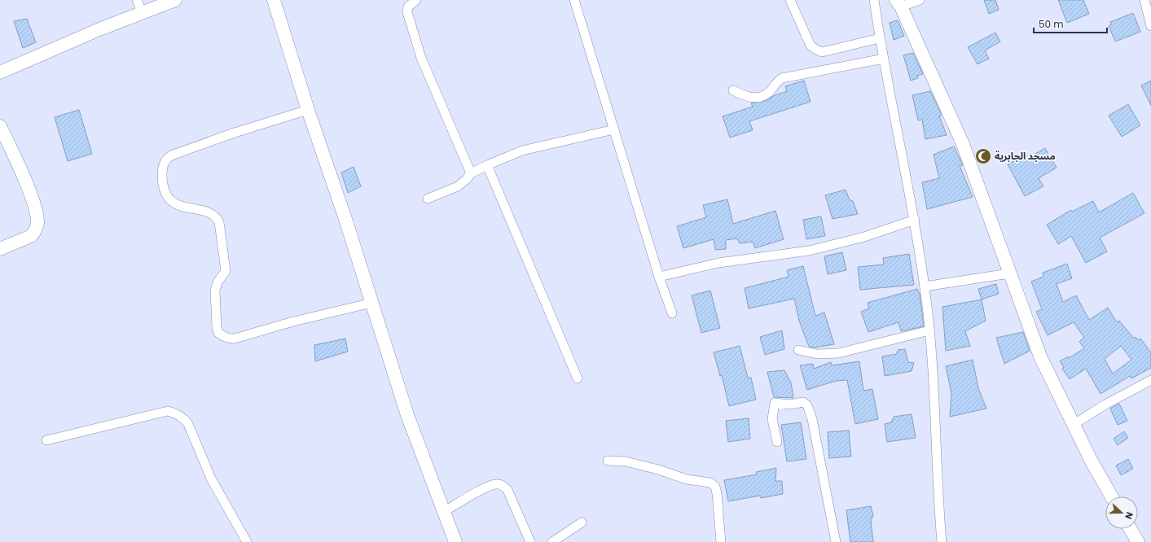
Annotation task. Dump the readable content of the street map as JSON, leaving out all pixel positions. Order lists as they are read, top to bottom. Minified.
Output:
{"places":{"mosque":["مسجد الجابرية"]},"scale_bar":"50 m","north":"right"}
